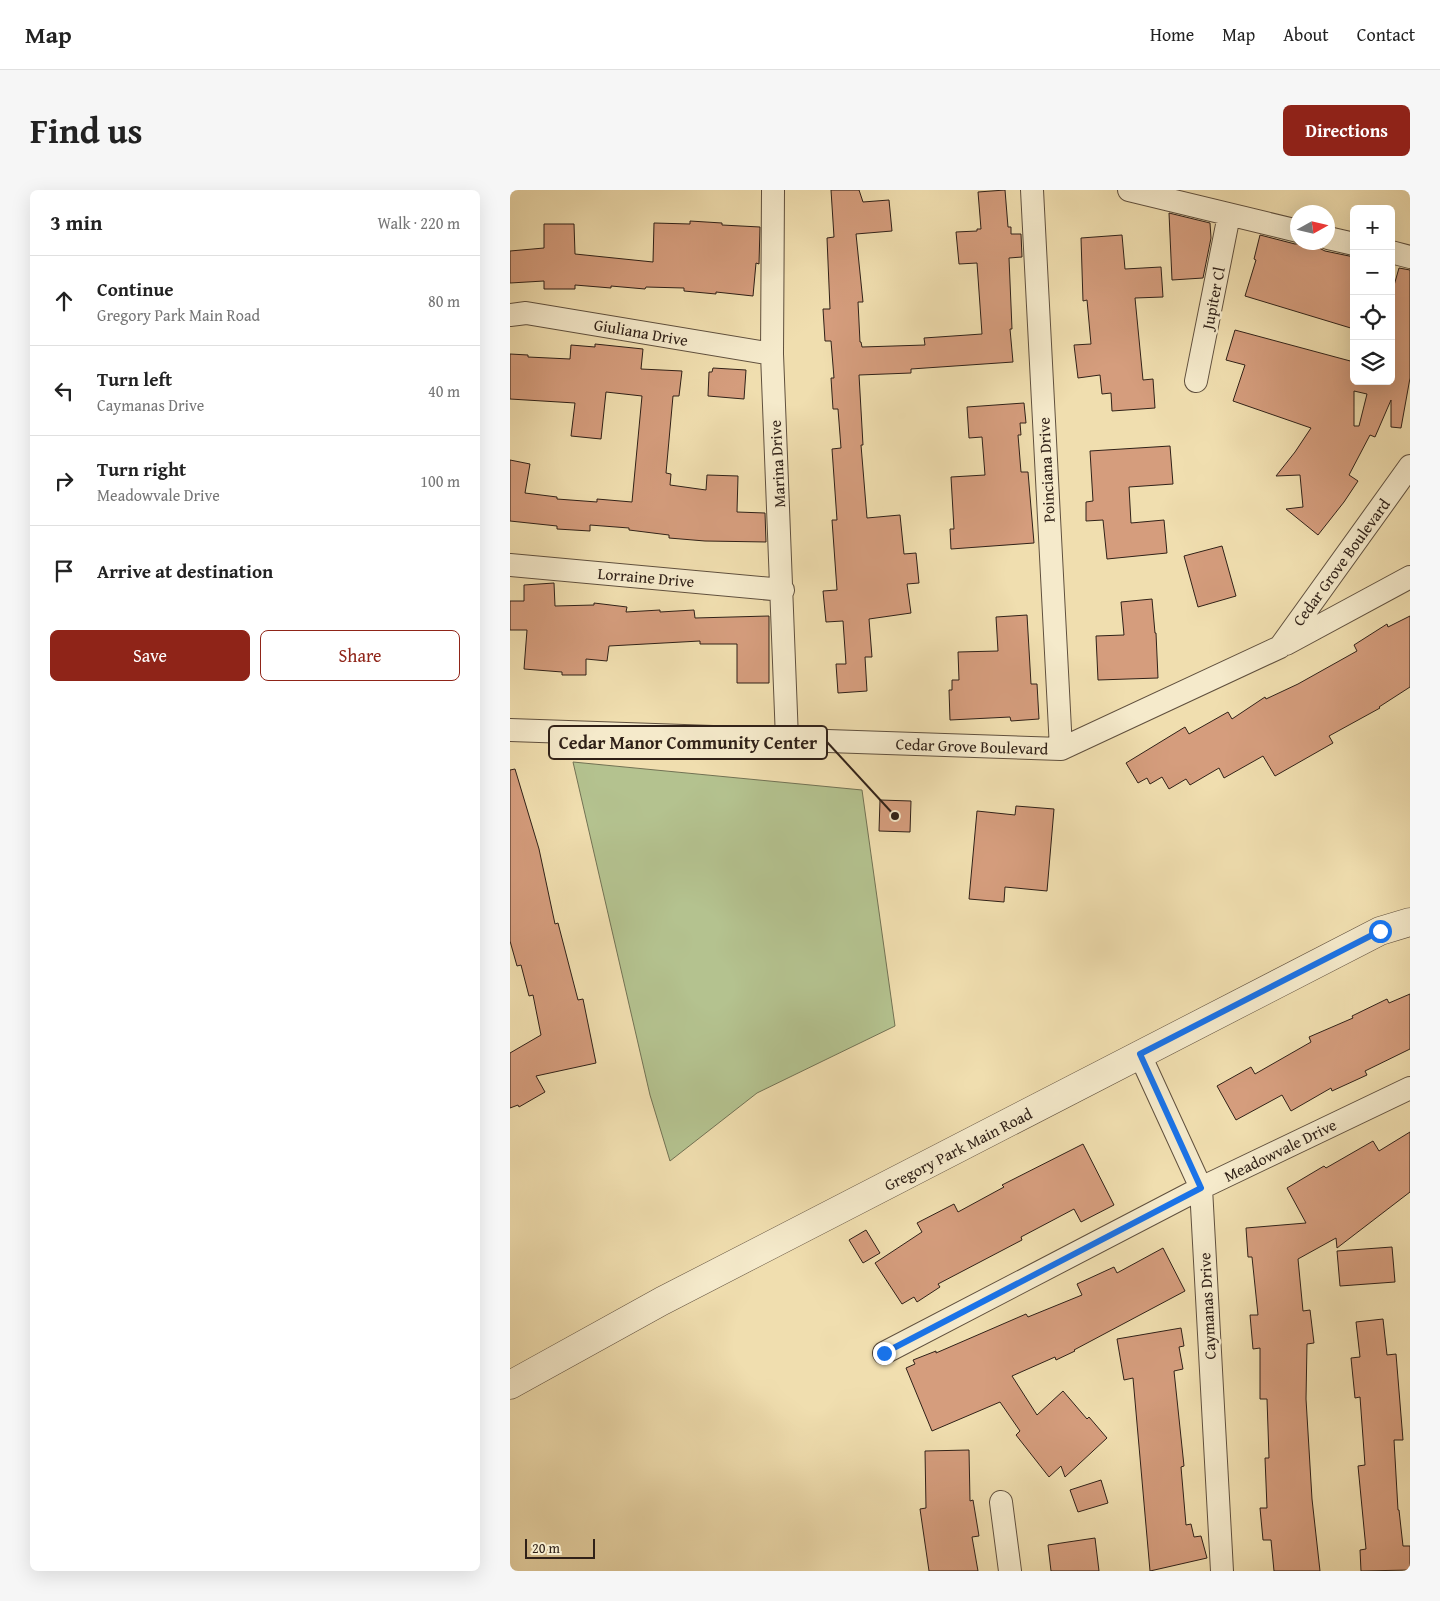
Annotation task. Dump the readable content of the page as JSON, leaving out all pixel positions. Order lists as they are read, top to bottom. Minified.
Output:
{"streets":{"street":["Jupiter Cl","Giuliana Drive","Marina Drive","Poinciana Drive","Cedar Grove Boulevard","Lorraine Drive","Gregory Park Main Road","Meadowvale Drive","Caymanas Drive"]},"crossings":[["Giuliana Drive","Marina Drive"],["Marina Drive","Cedar Grove Boulevard"],["Marina Drive","Lorraine Drive"],["Poinciana Drive","Cedar Grove Boulevard"],["Gregory Park Main Road","Caymanas Drive"],["Meadowvale Drive","Caymanas Drive"]],"places":["Cedar Manor Community Center"],"scale_bar":"20 m","north":"right","page":{"header":"Map","nav":["Home","Map","About","Contact"],"title":"Find us","buttons":["Directions",["Save","Share"]],"heading":["3 min","Walk · 220 m"],"map_buttons":["+","−"],"list":[["Continue","Gregory Park Main Road","80 m"],["Turn left","Caymanas Drive","40 m"],["Turn right","Meadowvale Drive","100 m"],"Arrive at destination"],"scale":"20 m"}}
